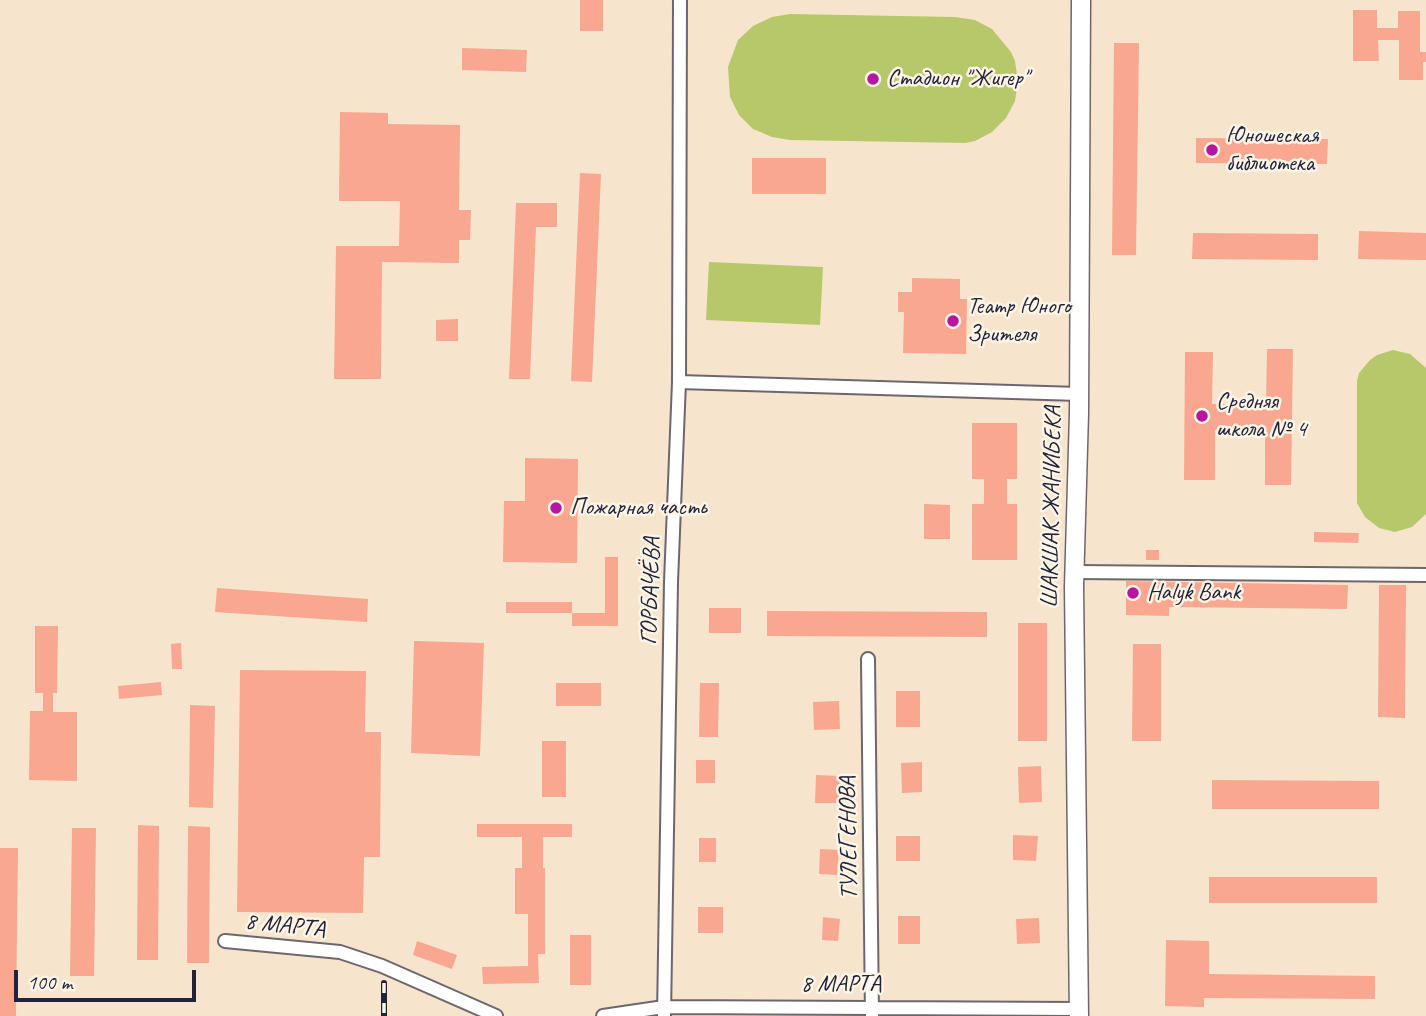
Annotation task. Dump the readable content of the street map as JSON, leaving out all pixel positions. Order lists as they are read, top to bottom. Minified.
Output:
{"streets":{"main road":["ШАКШАК ЖАНИБЕКА"],"street":["ГОРБАЧЁВА","ТУЛЕГЕНОВА","8 МАРТА"]},"crossings":[["ШАКШАК ЖАНИБЕКА","8 МАРТА"],["ГОРБАЧЁВА","8 МАРТА"],["ТУЛЕГЕНОВА","8 МАРТА"]],"places":["Стадион \"Жигер\"","Юношеская библиотека","Театр Юного Зрителя","Средняя школа № 4","Пожарная часть","Halyk Bank"],"scale_bar":"100 m"}
